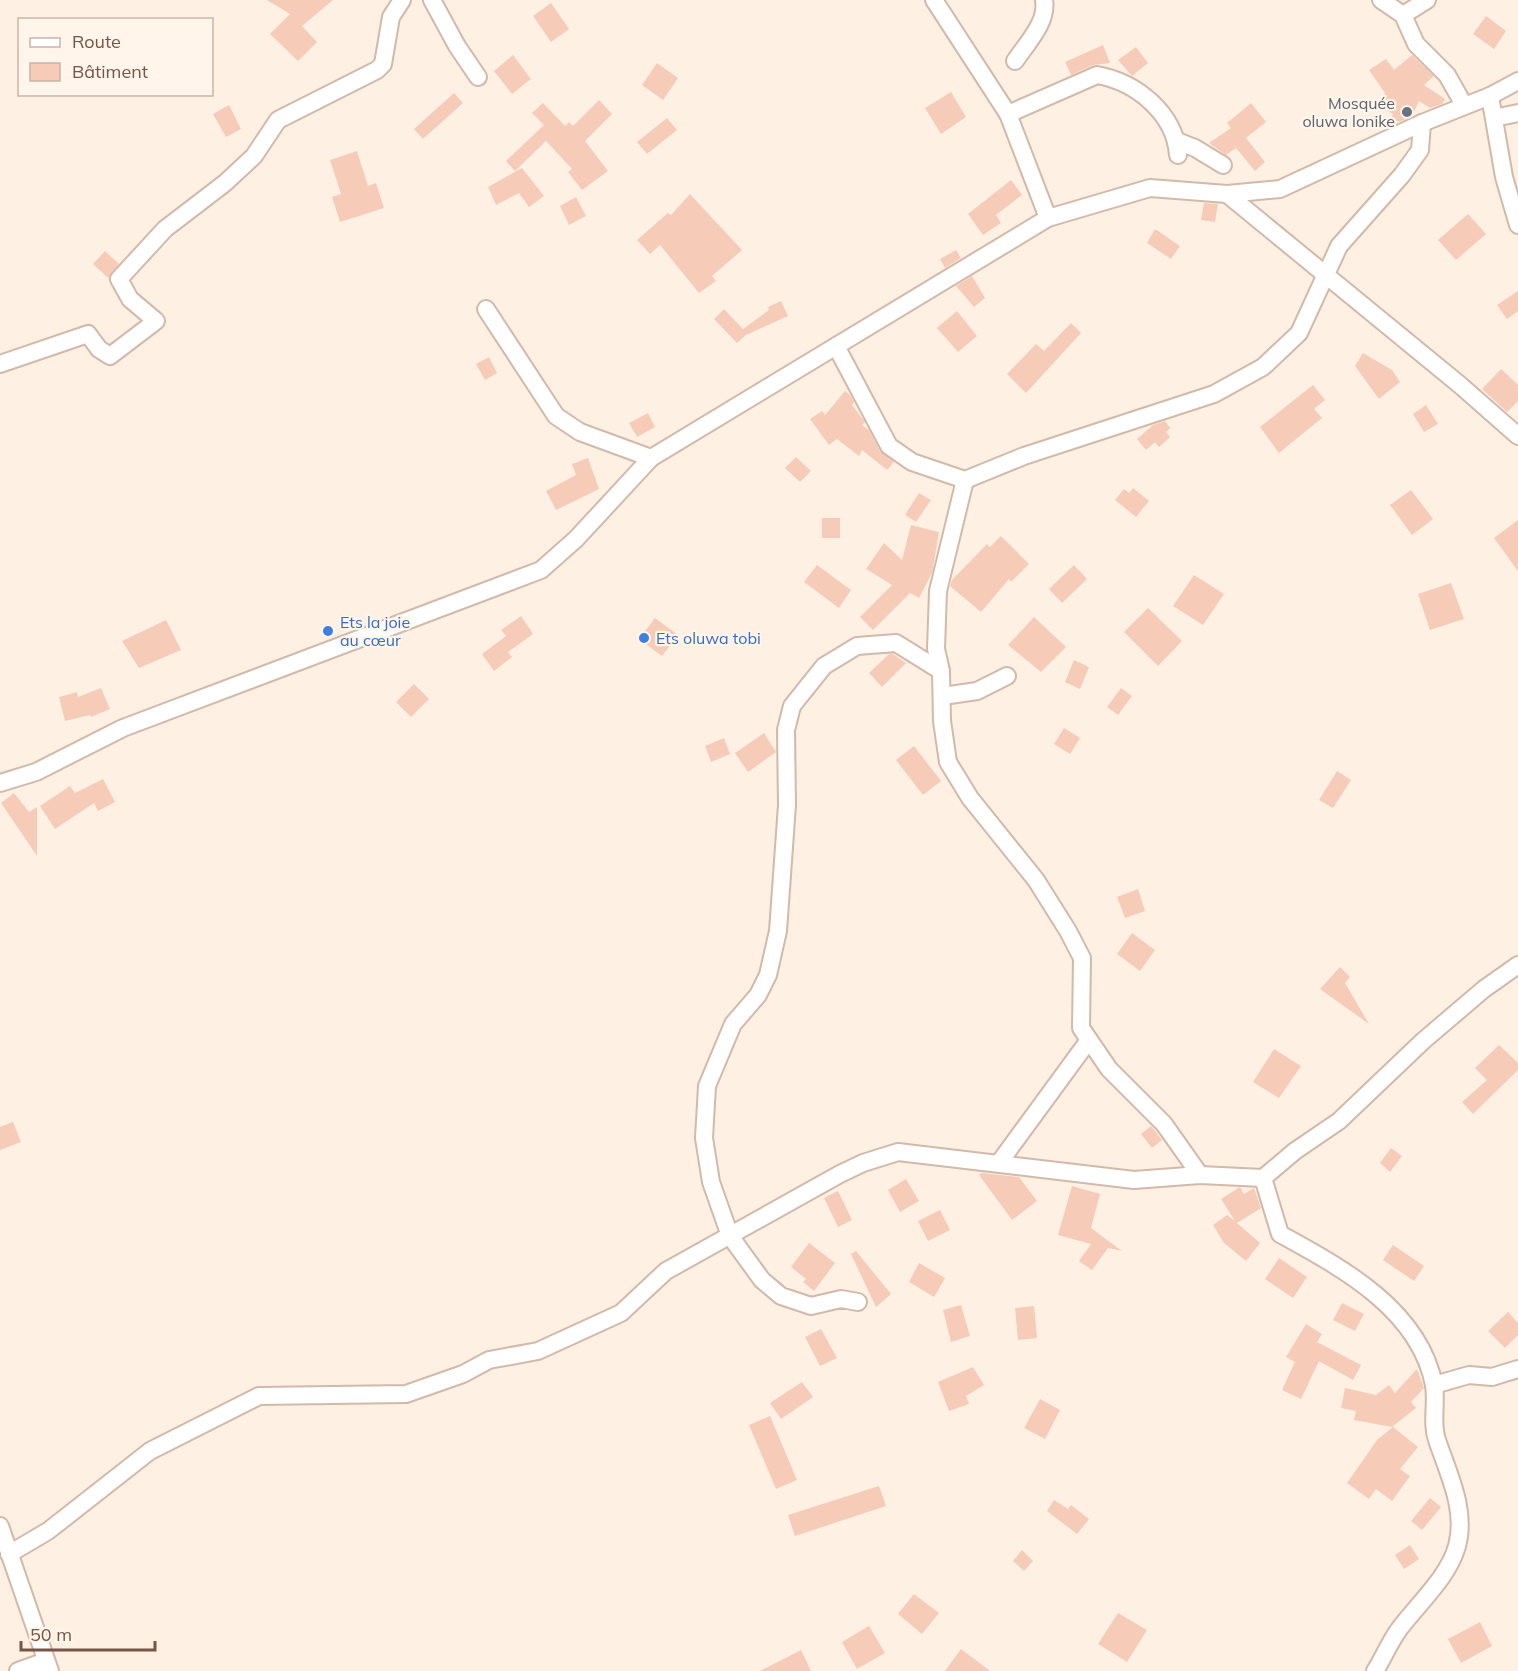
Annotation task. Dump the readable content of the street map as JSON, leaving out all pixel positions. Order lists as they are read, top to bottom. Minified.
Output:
{"places":["Mosquée oluwa lonike","Ets la joie au cœur","Ets oluwa tobi"],"legend":["Route","Bâtiment"],"scale_bar":"50 m"}
